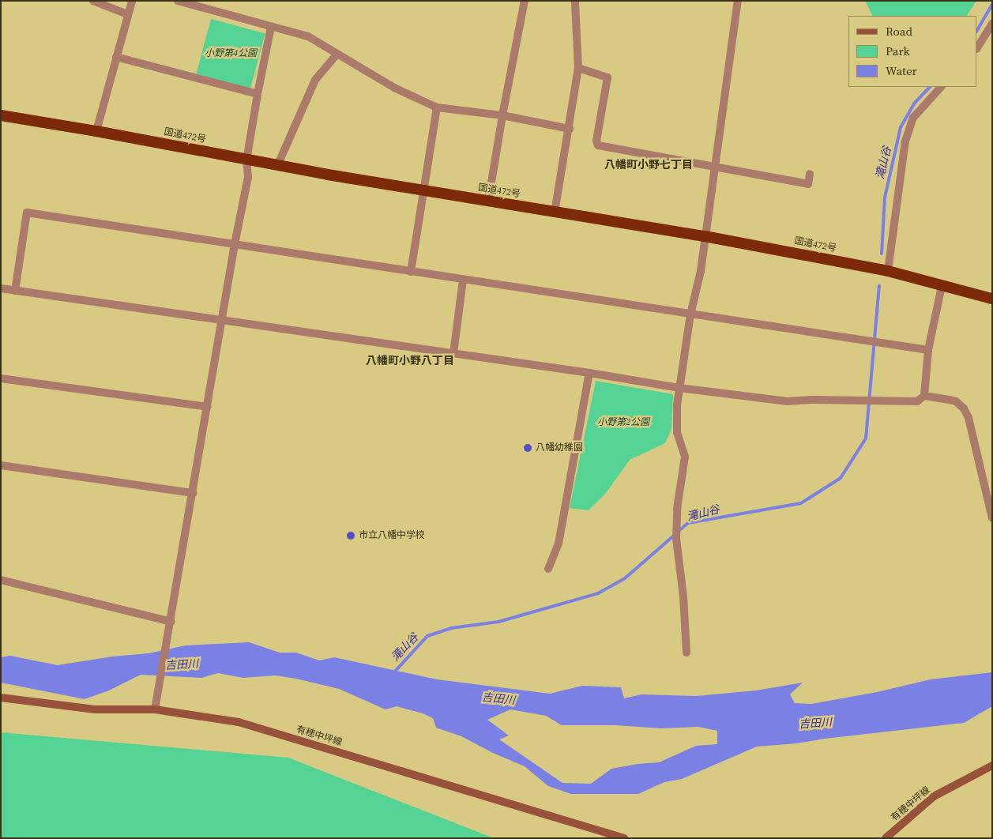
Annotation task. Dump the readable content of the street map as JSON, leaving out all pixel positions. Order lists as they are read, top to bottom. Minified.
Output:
{"streets":{"highway":["国道472号"],"main road":["有穂中坪線"]},"districts":["八幡町小野七丁目","八幡町小野八丁目"],"water":["滝山谷","吉田川"],"parks":["小野第4公園","小野第2公園"],"places":["八幡幼稚園","市立八幡中学校"],"legend":["Road","Park","Water"]}
